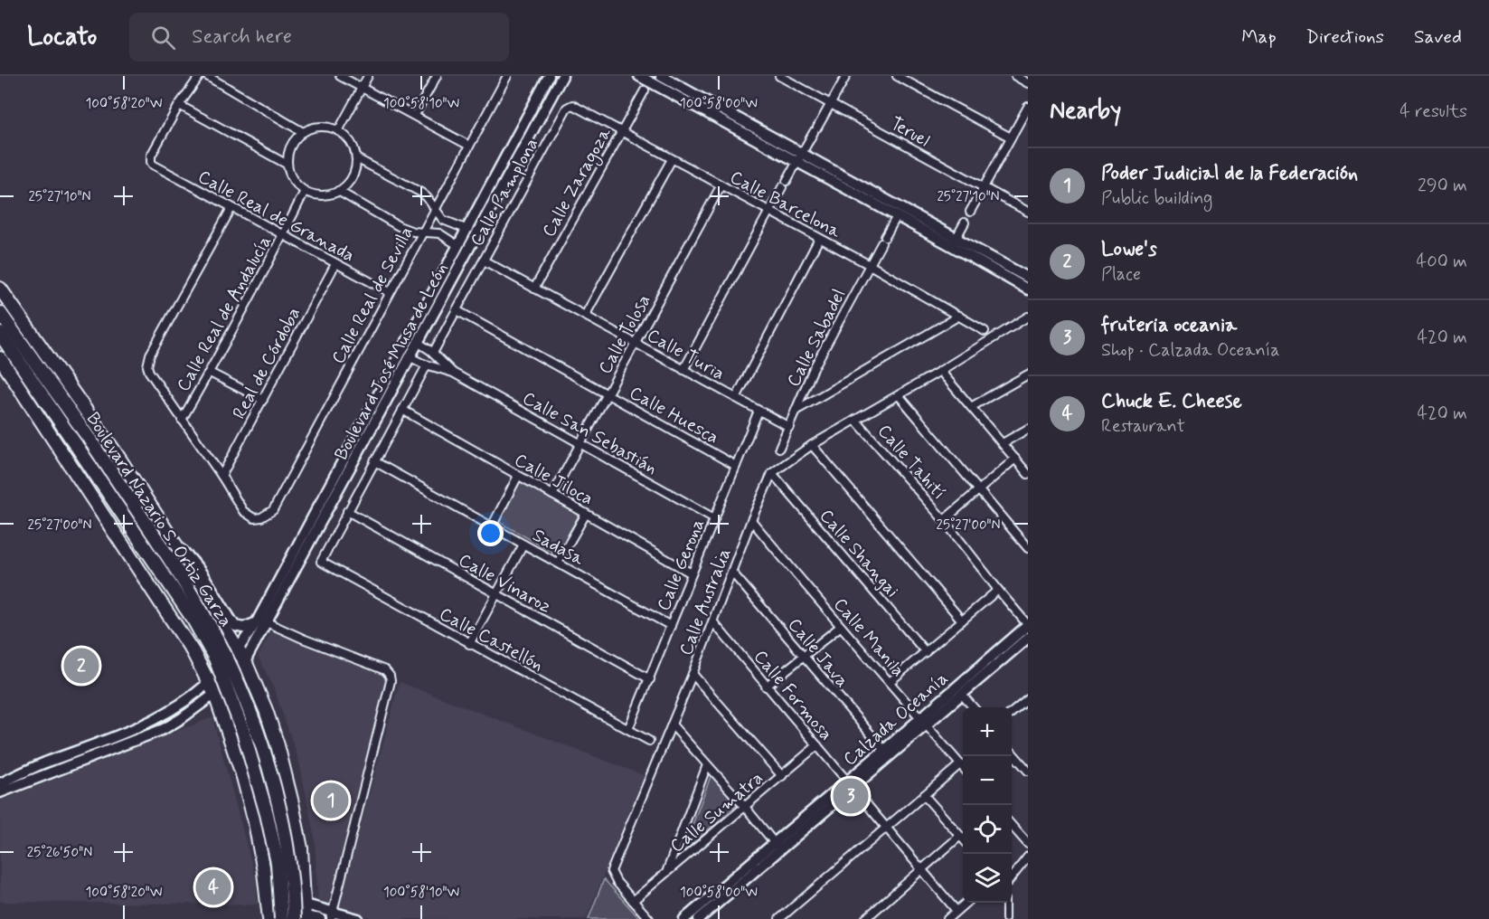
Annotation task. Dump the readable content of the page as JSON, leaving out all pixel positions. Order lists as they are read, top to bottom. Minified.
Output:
{"streets":{"highway":["Boulevard Nazario S. Ortiz Garza"],"main road":["Boulevard José Musa de León","Calzada Oceanía"],"street":["Teruel","Calle Zaragoza","Calle Pamplona","Calle Barcelona","Calle Real de Granada","Calle Real de Sevilla","Calle Real de Andalucía","Calle Tolosa","Calle Sabadel","Calle Turia","Real de Córdoba","Calle Huesca","Calle San Sebastián","Calle Tahití","Calle Jiloca","Sadasa","Calle Shangai","Calle Gerona","Calle Vinaroz","Calle Australia","Calle Manila","Calle Castellón","Calle Java","Calle Formosa","Calle Sumatra"]},"crossings":[["Calle Zaragoza","Calle Barcelona"],["Calle Zaragoza","Calle Turia"],["Calle Pamplona","Calle Barcelona"],["Calle Pamplona","Calle Turia"],["Calle Pamplona","Calle Huesca"],["Calle Pamplona","Calle San Sebastián"],["Calle Barcelona","Calle Tolosa"],["Calle Barcelona","Calle Sabadel"],["Calle Real de Granada","Calle Real de Sevilla"],["Calle Real de Granada","Calle Real de Andalucía"],["Calle Real de Granada","Real de Córdoba"],["Calle Real de Sevilla","Real de Córdoba"],["Calle Tolosa","Calle Turia"],["Calle Tolosa","Calle Huesca"],["Calle Tolosa","Calle San Sebastián"],["Calle Tolosa","Calle Jiloca"],["Calle Sabadel","Calle Turia"],["Calle Turia","Calle Gerona"],["Boulevard José Musa de León","Calle San Sebastián"],["Calle Huesca","Calle Gerona"],["Calle San Sebastián","Calle Gerona"],["Calle Tahití","Calzada Oceanía"],["Calle Jiloca","Calle Gerona"],["Sadasa","Calle Gerona"],["Calle Shangai","Calle Australia"],["Calle Gerona","Calle Vinaroz"],["Calle Gerona","Calle Castellón"],["Calle Vinaroz","Calle Castellón"],["Calle Australia","Calle Manila"],["Calle Australia","Calle Java"],["Calle Australia","Calle Formosa"],["Calle Australia","Calle Sumatra"],["Calle Manila","Calzada Oceanía"],["Calle Java","Calzada Oceanía"],["Calle Formosa","Calzada Oceanía"],["Calle Formosa","Calle Sumatra"]],"page":{"header":"Locato","search":"Search here","nav":["Map","Directions","Saved"],"heading":["Nearby","4 results"],"list":[{"mark":"1","name":"Poder Judicial de la Federación","note":"Public building","value":"290 m"},{"mark":"2","name":"Lowe's","note":"Place","value":"400 m"},{"mark":"3","name":"fruteria oceania","note":"Shop · Calzada Oceanía","value":"420 m"},{"mark":"4","name":"Chuck E. Cheese","note":"Restaurant","value":"420 m"}],"pins":["2","3","1","4"],"map_buttons":["+","−"]},"coordinates":["100°58'20\"W","100°58'10\"W","100°58'00\"W","25°27'10\"N","25°27'00\"N","25°26'50\"N"]}
